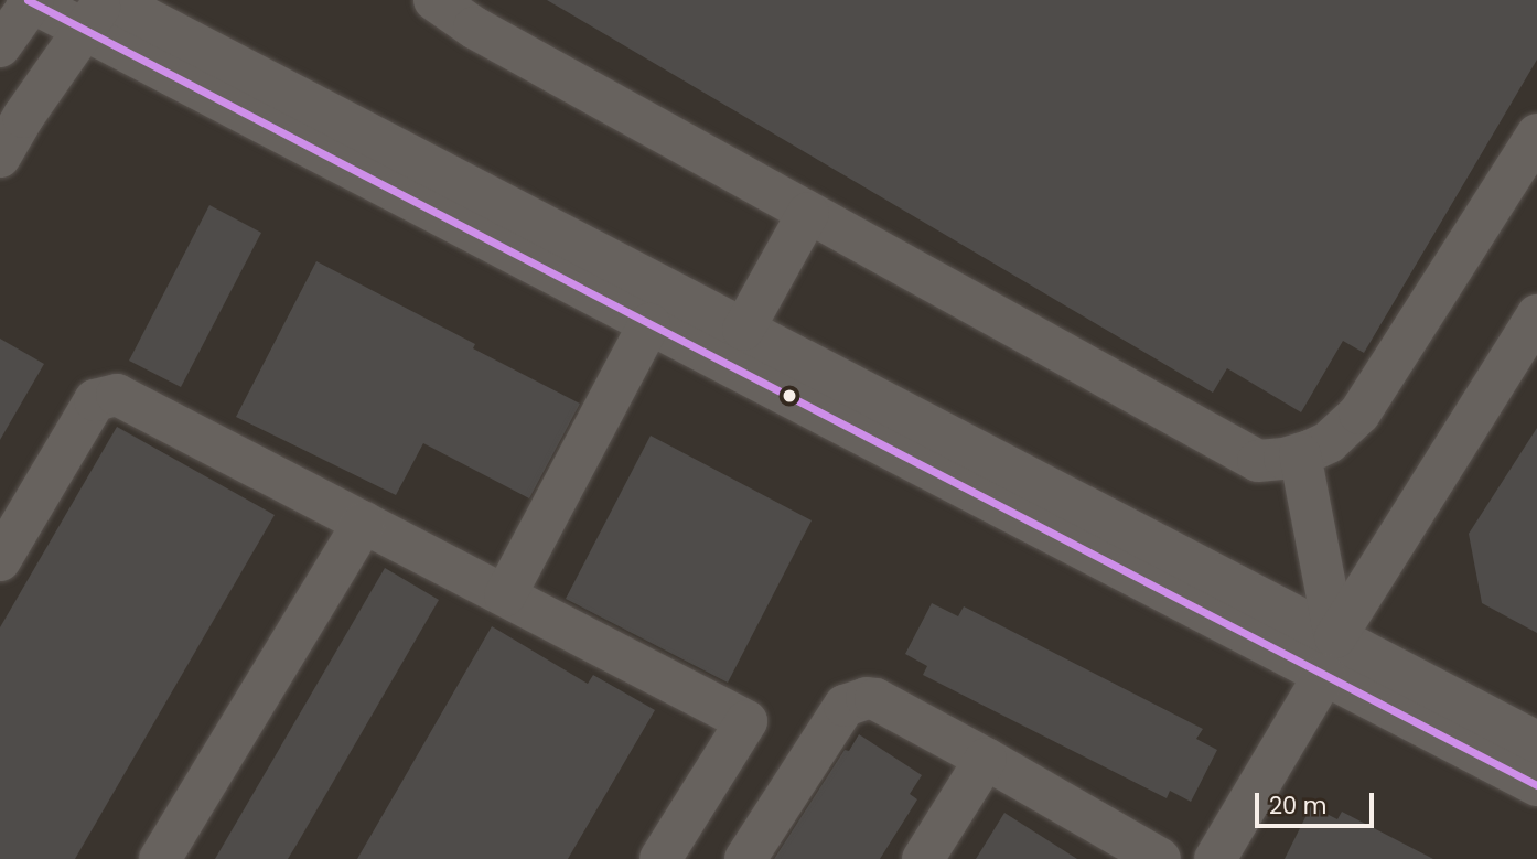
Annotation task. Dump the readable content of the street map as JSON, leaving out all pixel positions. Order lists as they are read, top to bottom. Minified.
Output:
{"scale_bar":"20 m"}
